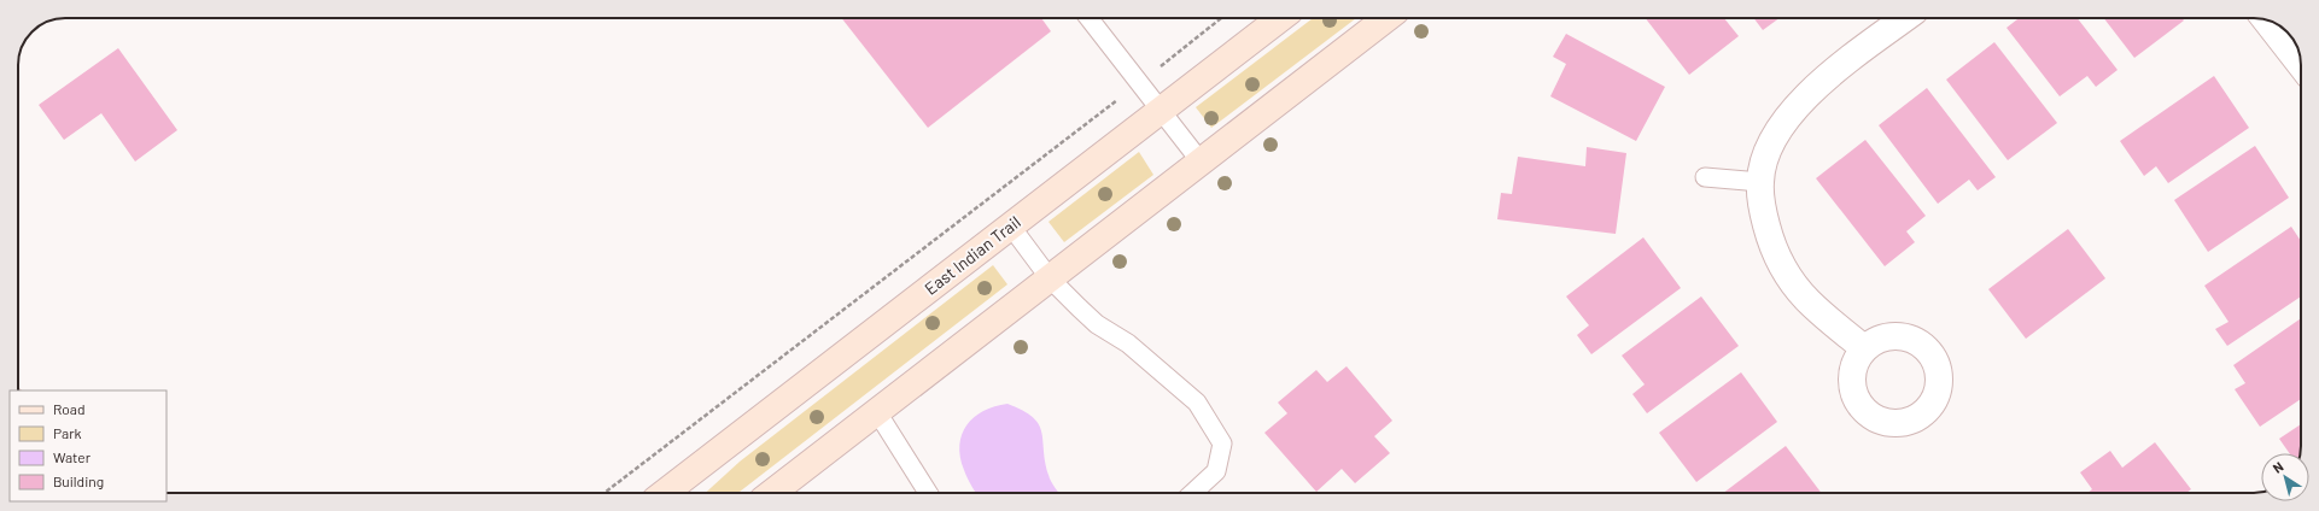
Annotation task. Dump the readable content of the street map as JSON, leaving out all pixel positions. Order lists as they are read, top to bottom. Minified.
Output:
{"streets":{"main road":["East Indian Trail"]},"legend":["Road","Park","Water","Building"],"north":"top left"}
